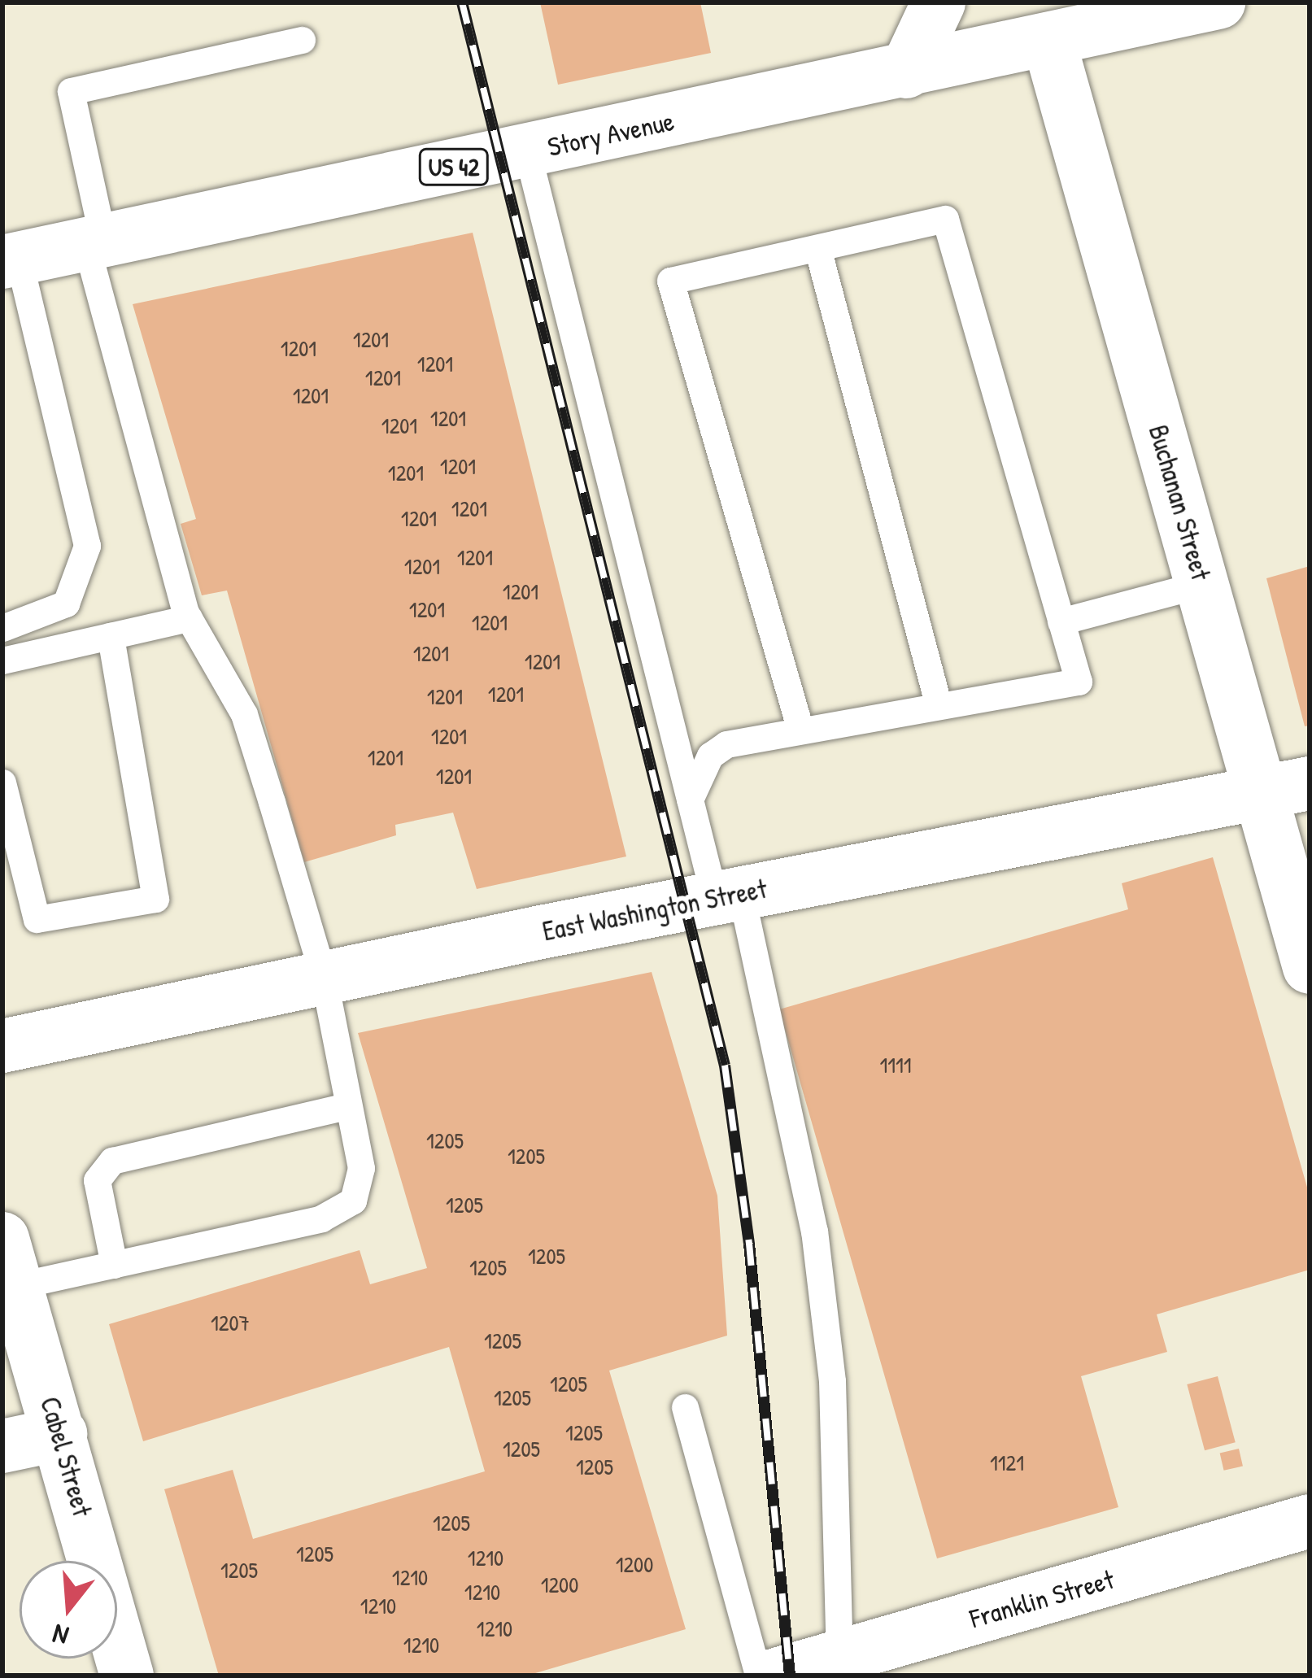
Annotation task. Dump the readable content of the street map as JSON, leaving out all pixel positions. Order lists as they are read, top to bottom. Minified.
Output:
{"streets":{"street":["Story Avenue","US 42","Buchanan Street","East Washington Street","Cabel Street","Franklin Street"]},"crossings":[["Story Avenue","Buchanan Street"],["Buchanan Street","East Washington Street"]],"house_numbers":["1201","1201","1201","1201","1201","1201","1201","1201","1201","1201","1201","1201","1201","1201","1201","1201","1201","1201","1201","1201","1201","1201","1201","1111","1205","1205","1205","1205","1205","1207","1205","1205","1205","1205","1205","1121","1205","1205","1205","1210","1200","1205","1210","1200","1210","1210","1210","1210"],"north":"bottom"}
